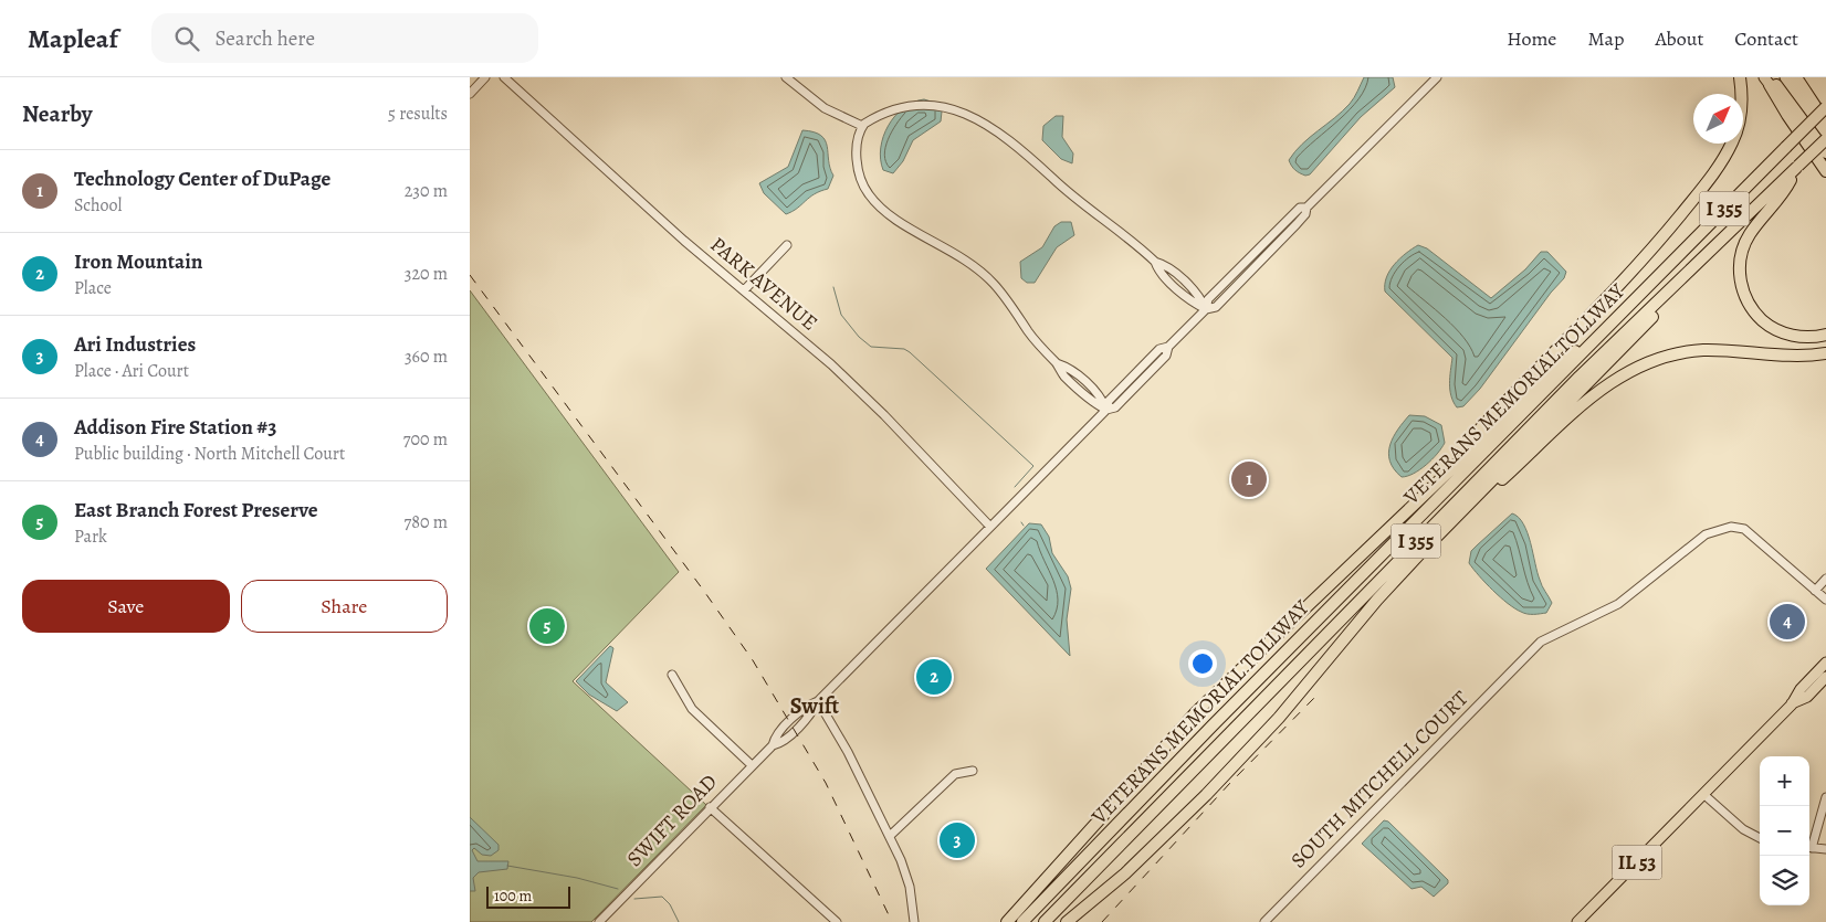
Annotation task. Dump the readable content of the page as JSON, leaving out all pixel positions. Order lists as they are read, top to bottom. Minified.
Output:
{"streets":{"highway":["I 355","VETERANS MEMORIAL TOLLWAY"],"main road":["IL 53"],"street":["PARK AVENUE","SOUTH MITCHELL COURT","SWIFT ROAD"]},"crossings":[["I 355","VETERANS MEMORIAL TOLLWAY"],["PARK AVENUE","SWIFT ROAD"]],"districts":["Swift"],"scale_bar":"100 m","north":"top right","page":{"header":"Mapleaf","search":"Search here","nav":["Home","Map","About","Contact"],"heading":["Nearby","5 results"],"list":[{"mark":"1","name":"Technology Center of DuPage","note":"School","value":"230 m"},{"mark":"2","name":"Iron Mountain","note":"Place","value":"320 m"},{"mark":"3","name":"Ari Industries","note":"Place · Ari Court","value":"360 m"},{"mark":"4","name":"Addison Fire Station #3","note":"Public building · North Mitchell Court","value":"700 m"},{"mark":"5","name":"East Branch Forest Preserve","note":"Park","value":"780 m"}],"pins":["1","4","5","2","3"],"buttons":["Save","Share"],"map_buttons":["+","−"],"scale":"100 m"}}
